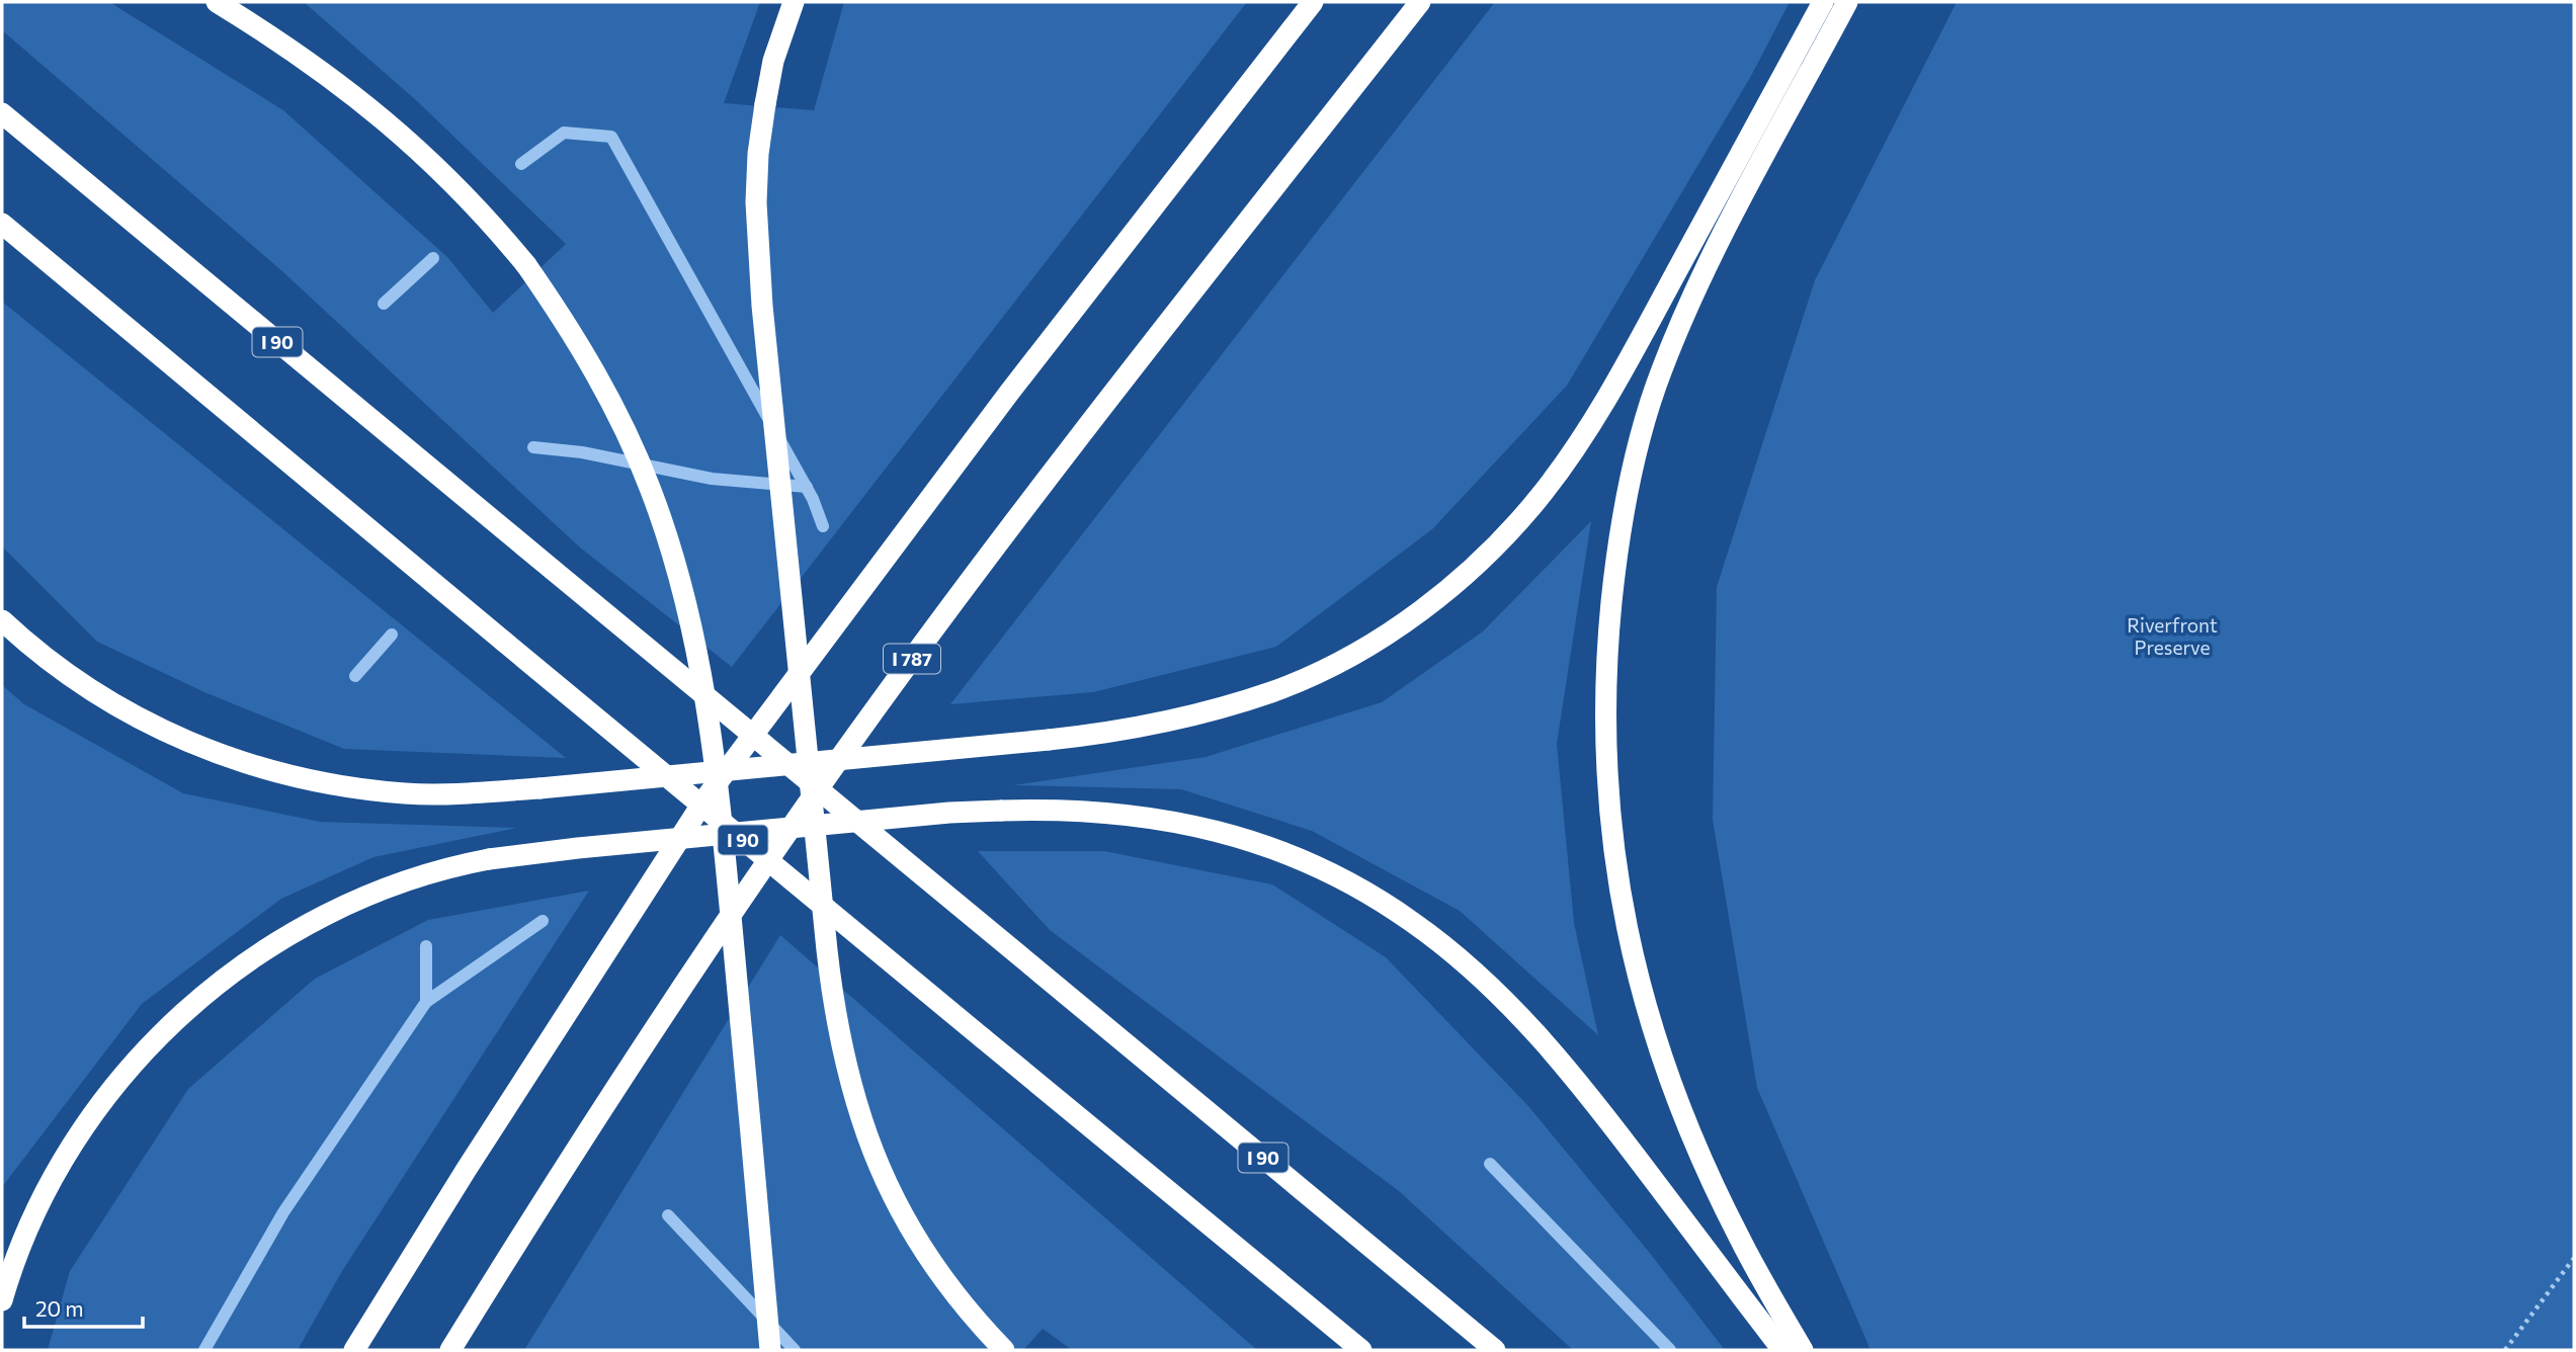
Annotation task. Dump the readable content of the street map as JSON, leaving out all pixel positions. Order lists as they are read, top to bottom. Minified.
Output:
{"streets":{"highway":["I 90","I 787"]},"parks":["Riverfront Preserve"],"scale_bar":"20 m"}
